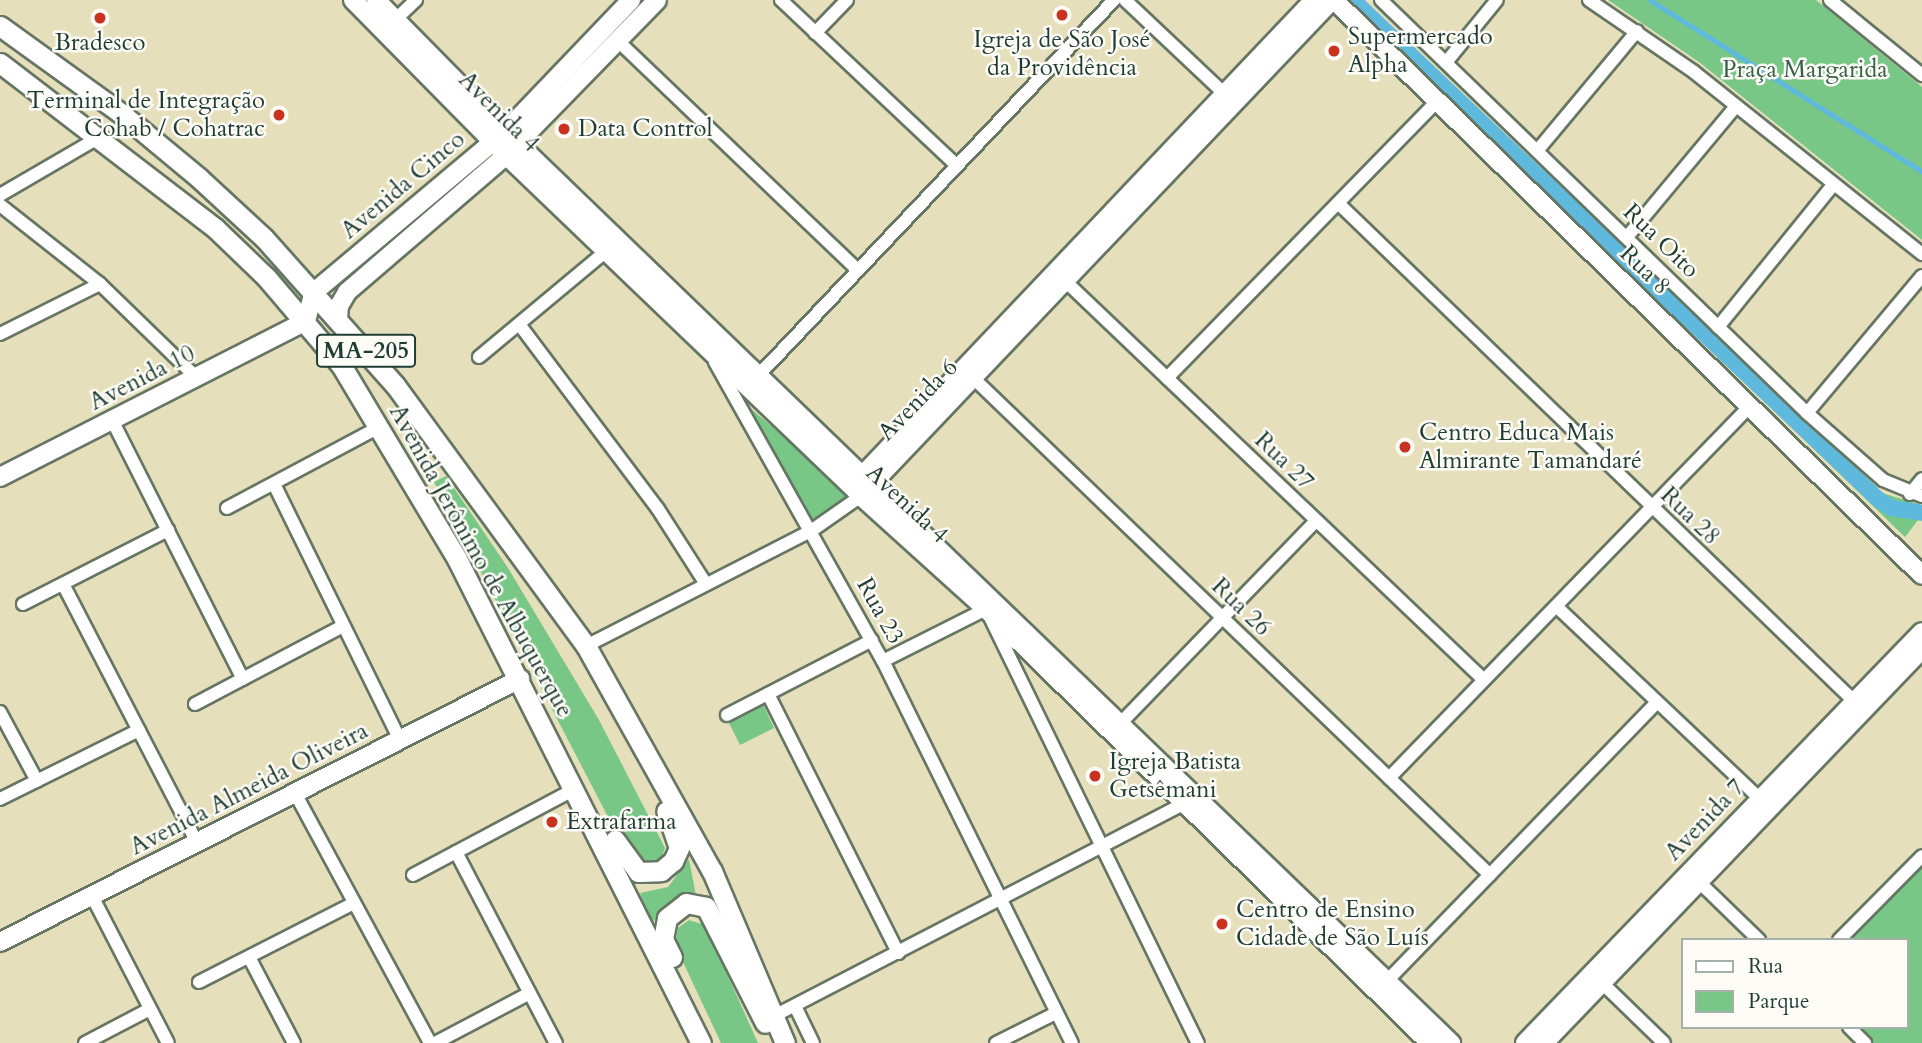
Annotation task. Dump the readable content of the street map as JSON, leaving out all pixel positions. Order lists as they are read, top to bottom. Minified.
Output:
{"streets":{"main road":["MA-205","Avenida Jerônimo de Albuquerque"],"street":["Avenida 4","Avenida Cinco","Rua Oito","Rua 8","Avenida 10","Avenida 6","Rua 27","Rua 28","Rua 26","Rua 23","Avenida Almeida Oliveira","Avenida 7"]},"crossings":[["Avenida 4","Avenida Cinco"],["Avenida 4","Avenida 6"],["Avenida 4","Rua 23"],["Avenida Cinco","Avenida Jerônimo de Albuquerque"],["Rua 8","Avenida 6"],["Avenida 10","Avenida Jerônimo de Albuquerque"],["Avenida 6","Rua 27"],["Avenida 6","Rua 26"],["Rua 28","Avenida 7"],["Avenida Jerônimo de Albuquerque","Avenida Almeida Oliveira"]],"parks":["Praça Margarida"],"places":["Igreja de São José da Providência","Bradesco","Supermercado Alpha","Terminal de Integração Cohab / Cohatrac","Data Control","Centro Educa Mais Almirante Tamandaré","Igreja Batista Getsêmani","Extrafarma","Centro de Ensino Cidade de São Luís"],"legend":["Rua","Parque"]}
